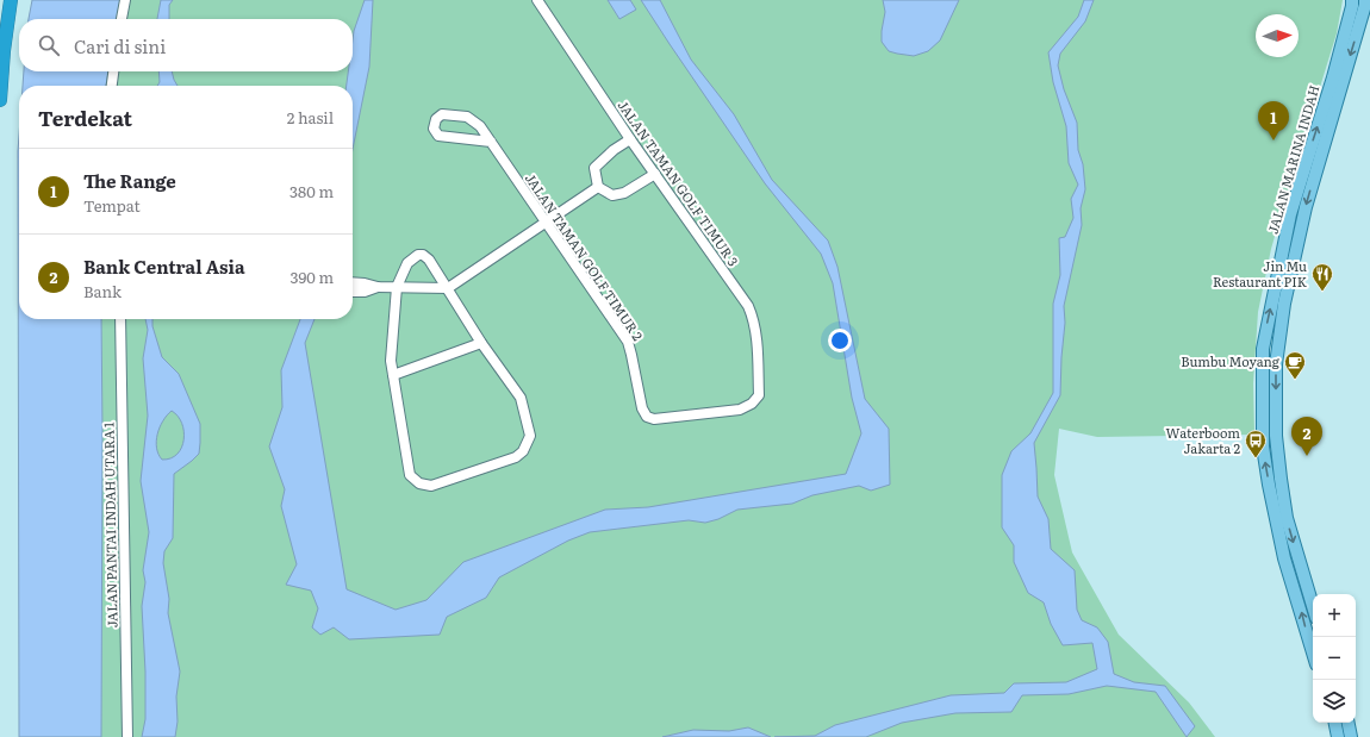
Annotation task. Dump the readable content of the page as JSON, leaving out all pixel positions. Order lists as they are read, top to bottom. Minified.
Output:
{"streets":{"main road":["JALAN MARINA INDAH"],"street":["JALAN TAMAN GOLF TIMUR 3","JALAN TAMAN GOLF TIMUR 2","JALAN PANTAI INDAH UTARA 1"]},"crossings":[["JALAN TAMAN GOLF TIMUR 3","JALAN TAMAN GOLF TIMUR 2"]],"places":{"restaurant":["Jin Mu Restaurant PIK"],"cafe":["Bumbu Moyang"],"bus stop":["Waterboom Jakarta 2"]},"north":"right","page":{"search":"Cari di sini","heading":["Terdekat","2 hasil"],"pins":["1","2"],"list":[{"mark":"1","name":"The Range","note":"Tempat","value":"380 m"},{"mark":"2","name":"Bank Central Asia","note":"Bank","value":"390 m"}],"map_buttons":["+","−"]}}
